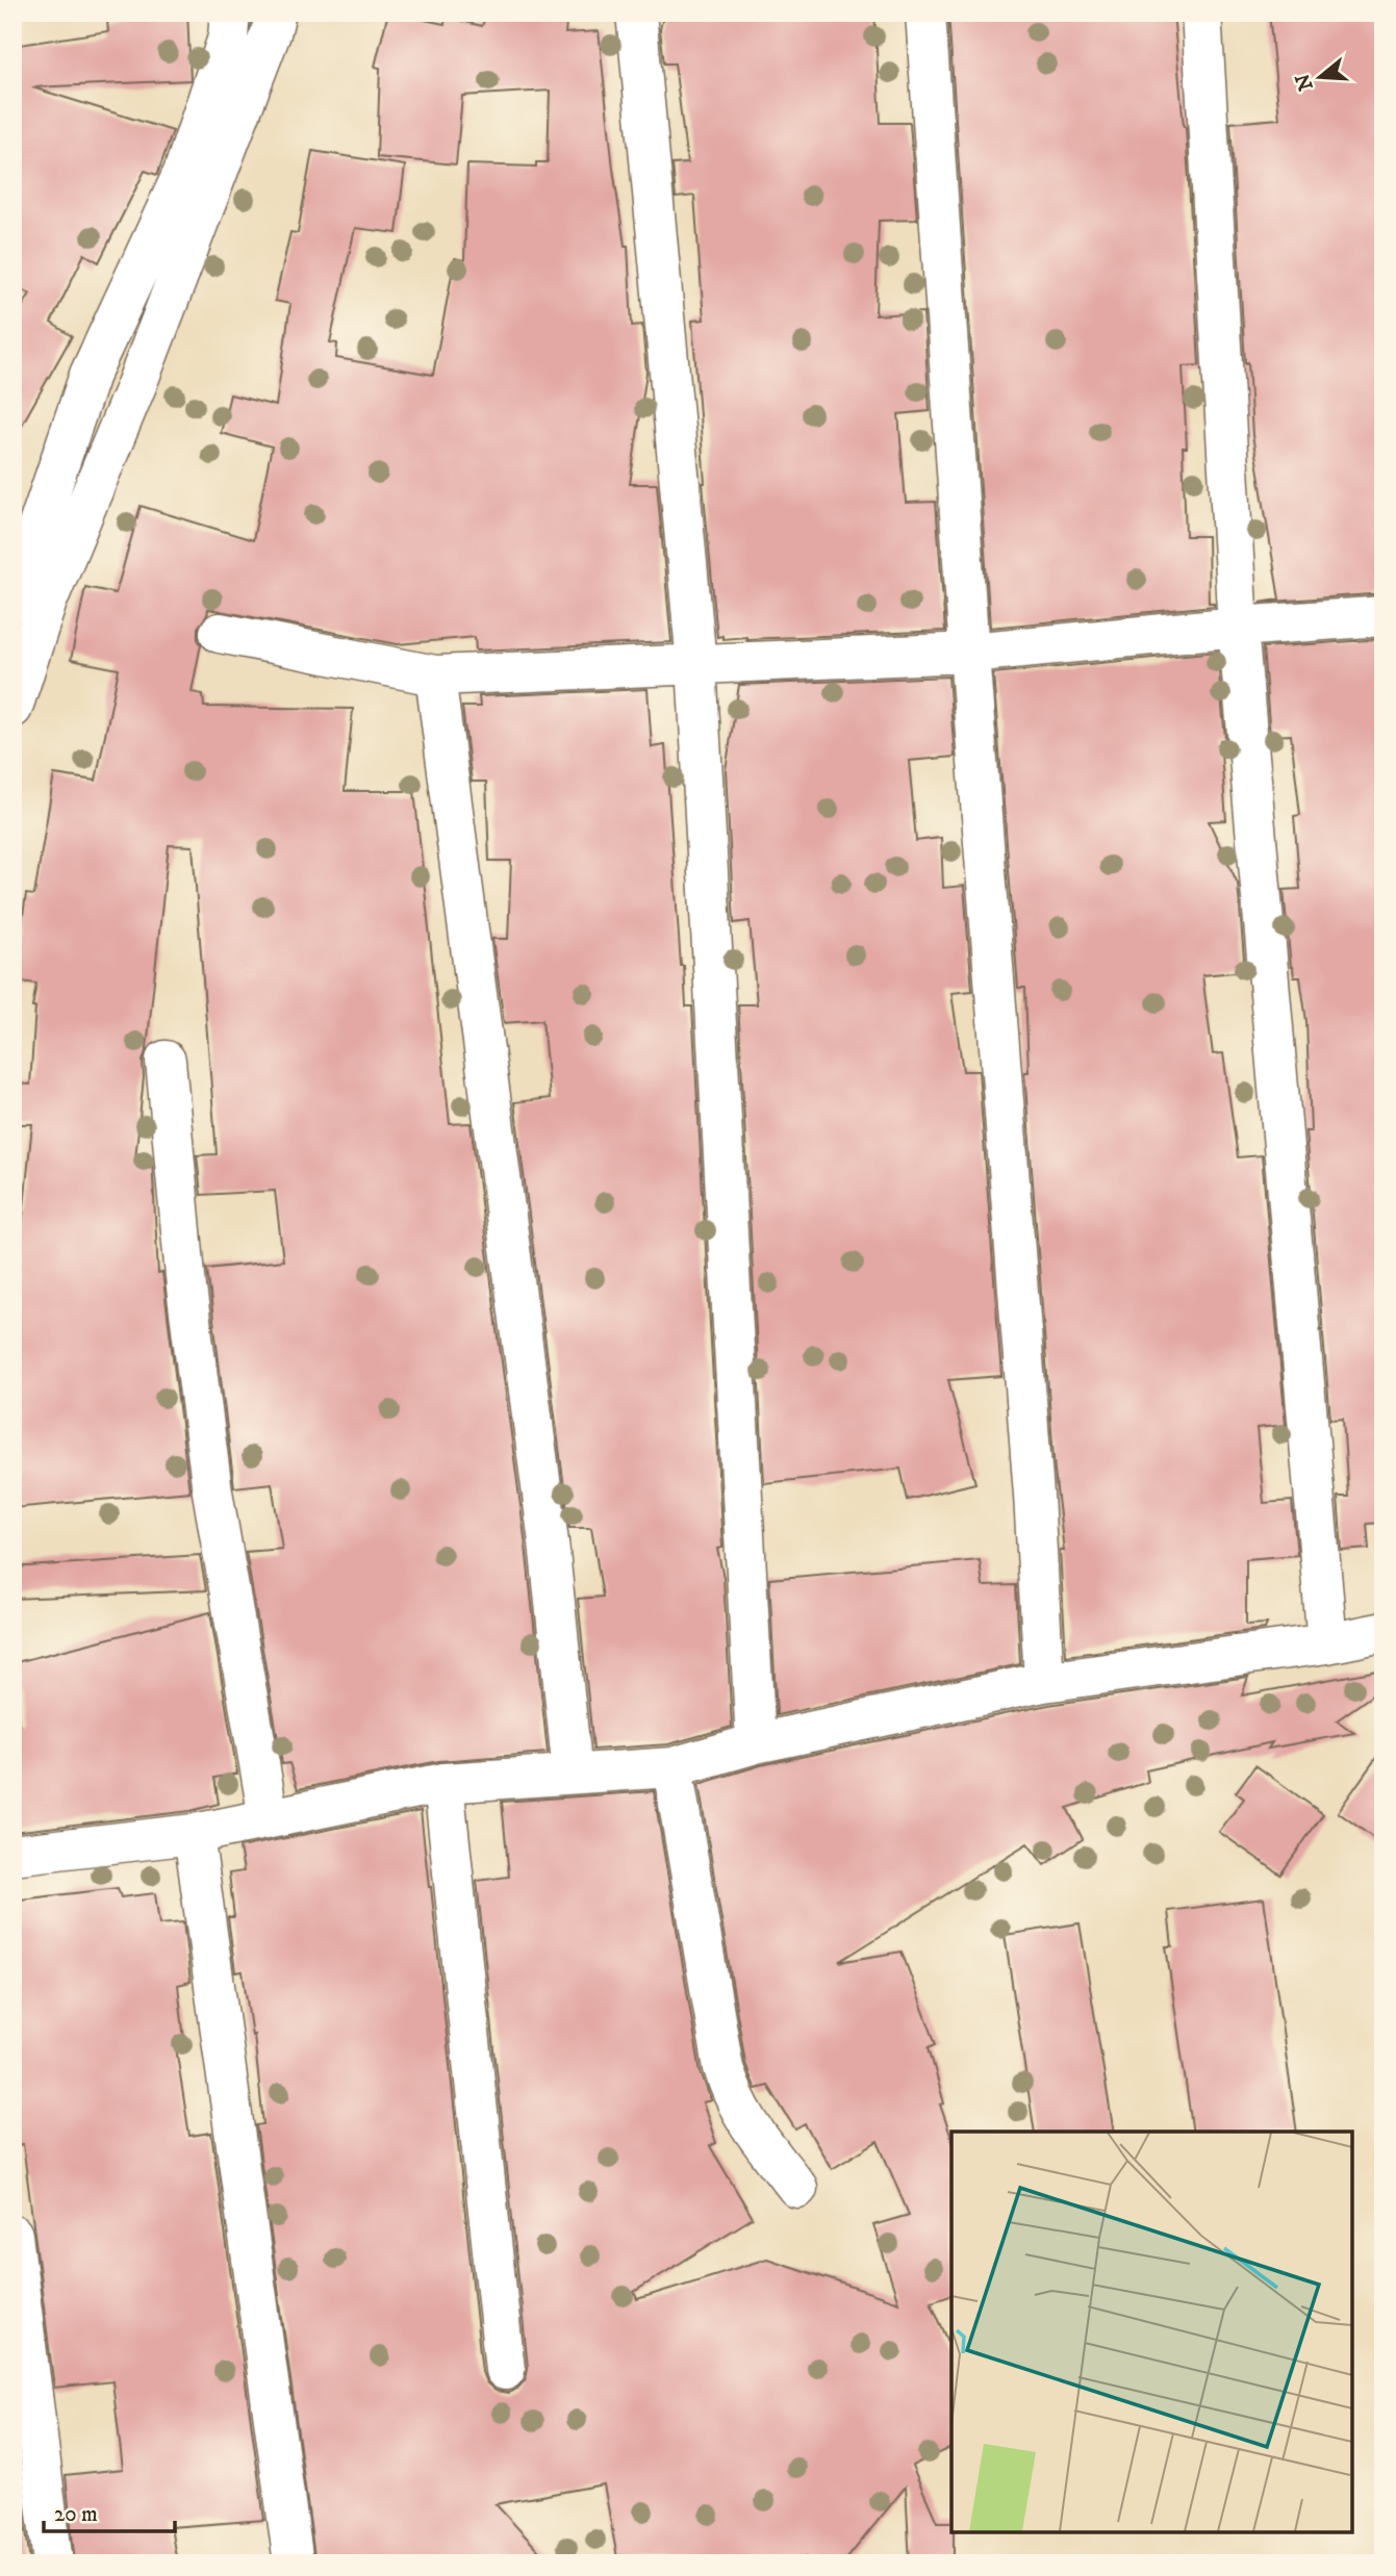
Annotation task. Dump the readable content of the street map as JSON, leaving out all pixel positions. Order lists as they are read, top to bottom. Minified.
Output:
{"scale_bar":"20 m","north":"left"}
